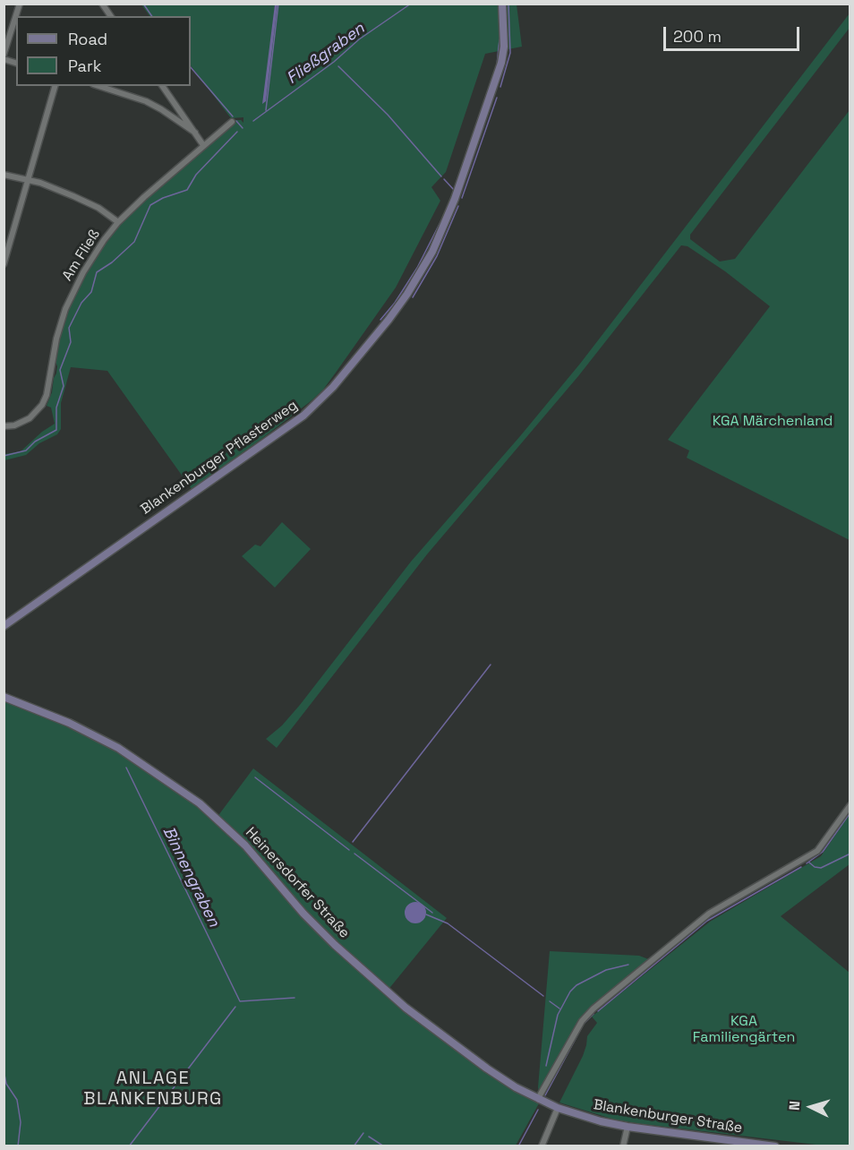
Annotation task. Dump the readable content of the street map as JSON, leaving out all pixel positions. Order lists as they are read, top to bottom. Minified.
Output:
{"streets":{"main road":["Blankenburger Pflasterweg","Heinersdorfer Straße","Blankenburger Straße"],"street":["Am Fließ"]},"crossings":[["Heinersdorfer Straße","Blankenburger Straße"]],"districts":["ANLAGE BLANKENBURG"],"water":["Fließgraben","Binnengraben"],"parks":["KGA Märchenland","KGA Familiengärten"],"legend":["Road","Park"],"scale_bar":"200 m","north":"left"}
